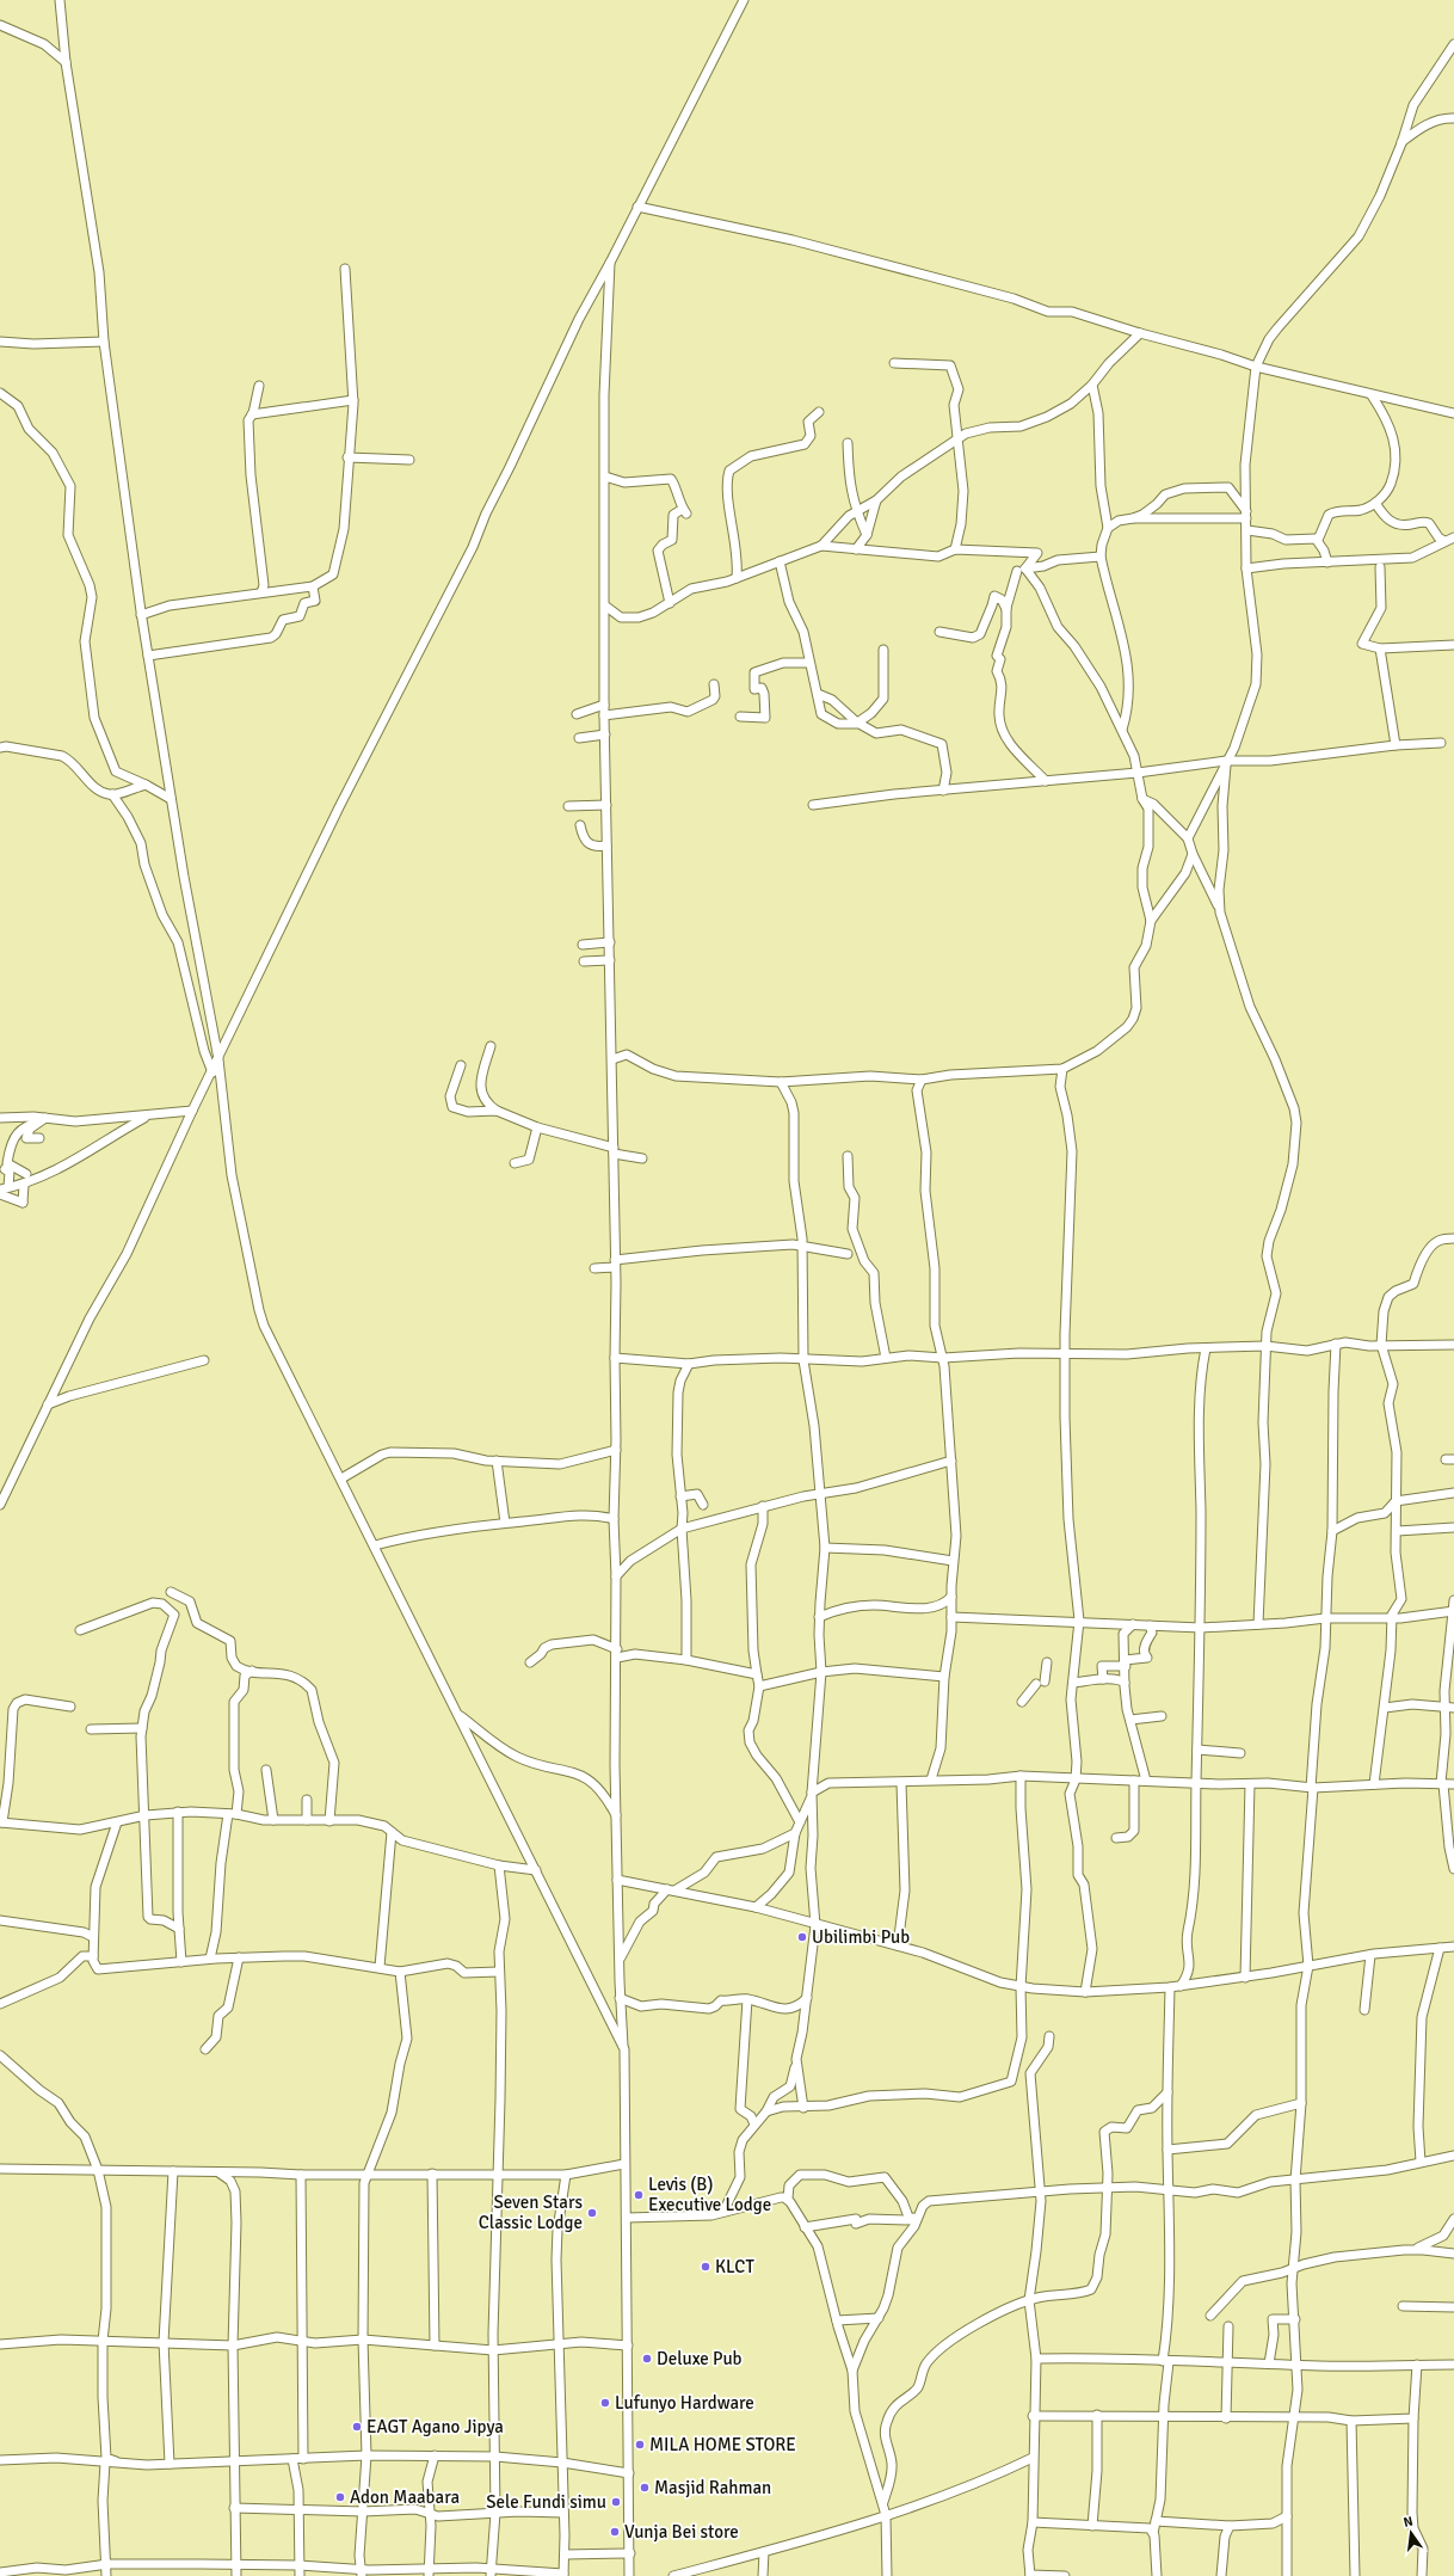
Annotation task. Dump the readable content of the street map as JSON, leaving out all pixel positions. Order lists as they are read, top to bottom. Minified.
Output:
{"places":["Ubilimbi Pub","Levis (B) Executive Lodge","Seven Stars Classic Lodge","KLCT","Deluxe Pub","Lufunyo Hardware","EAGT Agano Jipya","MILA HOME STORE","Masjid Rahman","Adon Maabara","Sele Fundi simu","Vunja Bei store"],"north":"top"}
